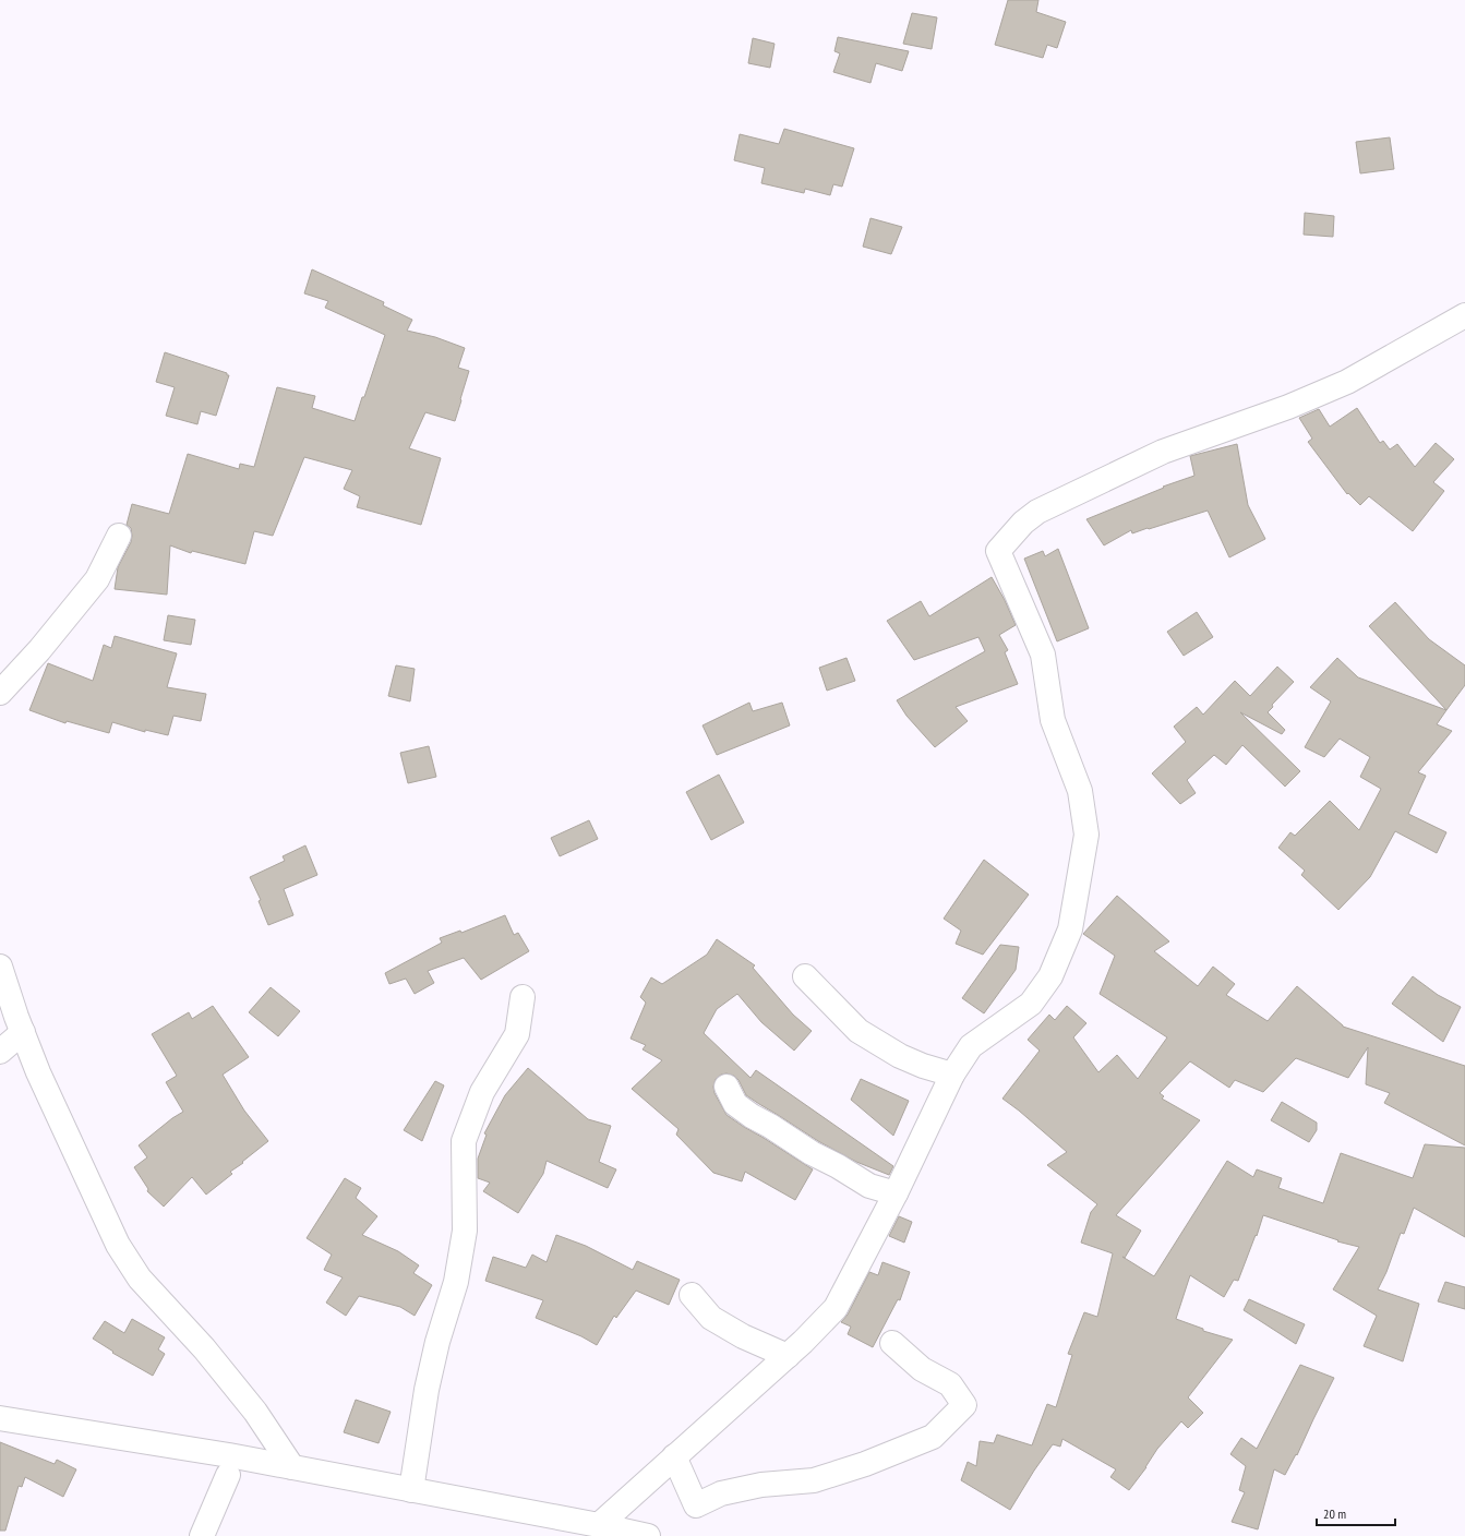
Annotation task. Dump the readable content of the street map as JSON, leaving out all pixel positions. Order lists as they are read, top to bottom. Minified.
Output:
{"scale_bar":"20 m"}
